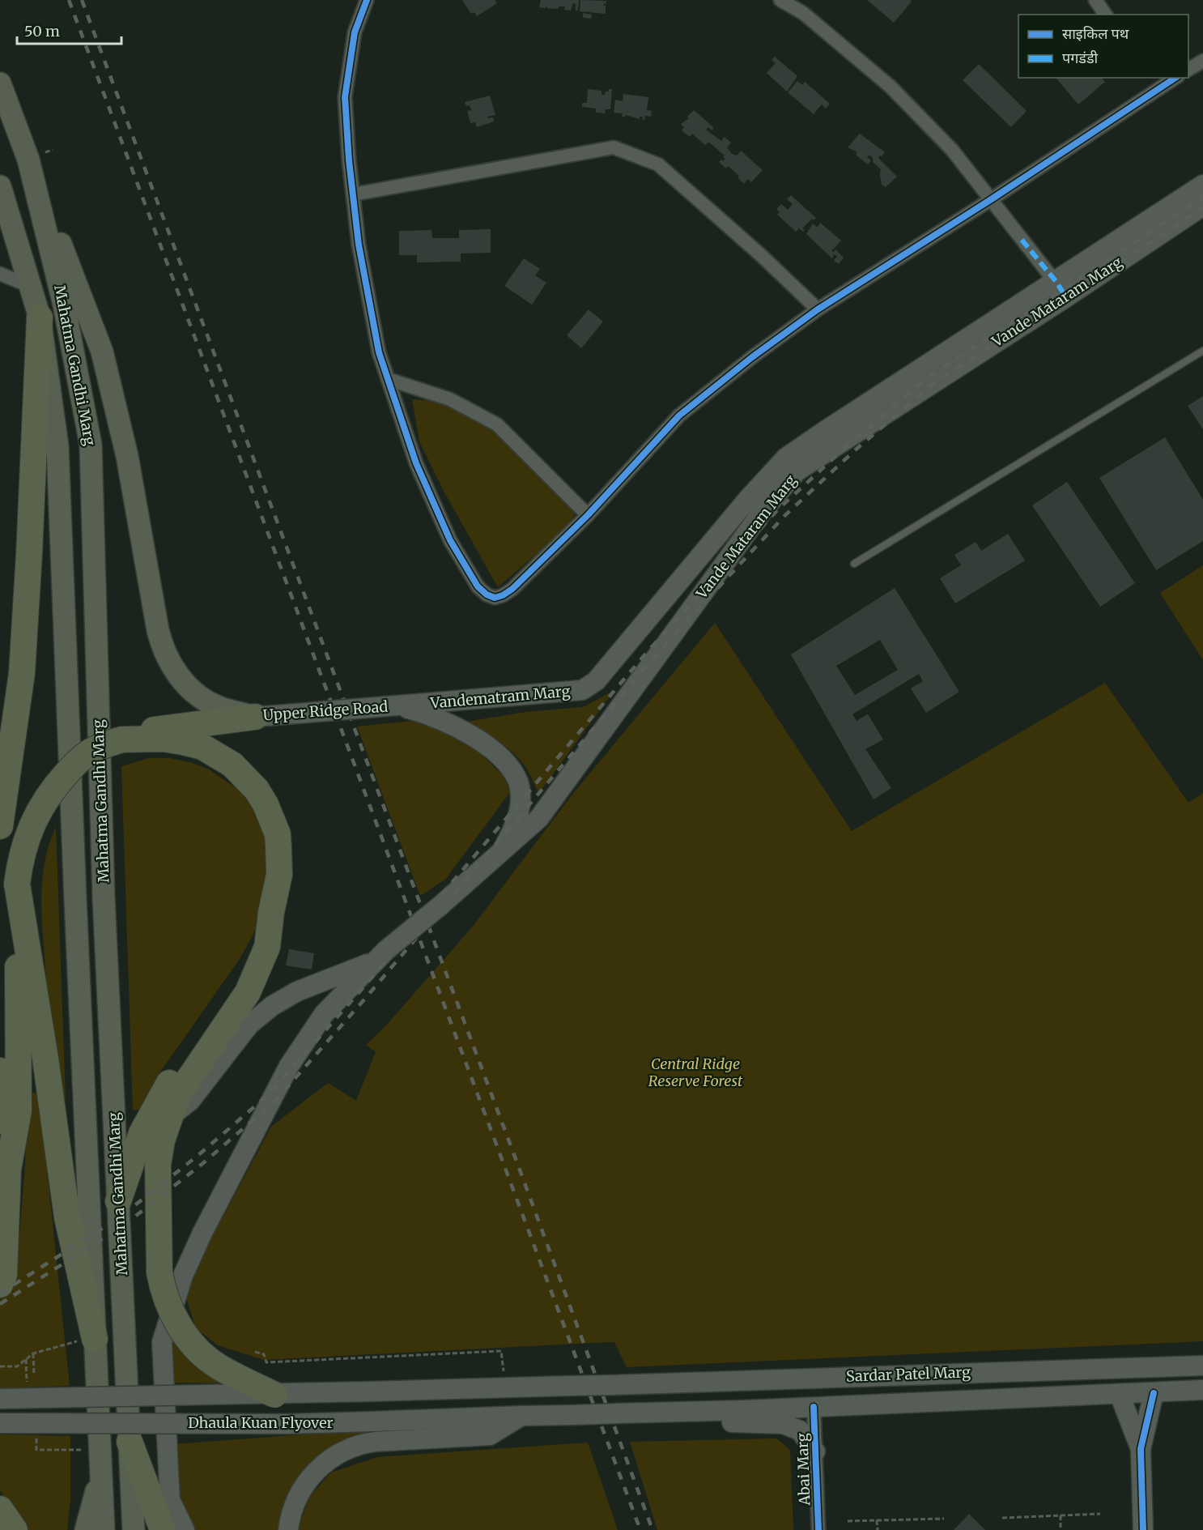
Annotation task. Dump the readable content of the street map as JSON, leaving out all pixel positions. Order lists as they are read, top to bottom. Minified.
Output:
{"streets":{"main road":["Vande Mataram Marg","Mahatma Gandhi Marg","Vandematram Marg","Upper Ridge Road","Sardar Patel Marg","Dhaula Kuan Flyover"],"street":["Abai Marg"]},"crossings":[["Vande Mataram Marg","Vandematram Marg"],["Vandematram Marg","Upper Ridge Road"],["Sardar Patel Marg","Dhaula Kuan Flyover"],["Sardar Patel Marg","Abai Marg"]],"parks":["Central Ridge Reserve Forest"],"legend":["साइकिल पथ","पगडंडी"],"scale_bar":"50 m"}
